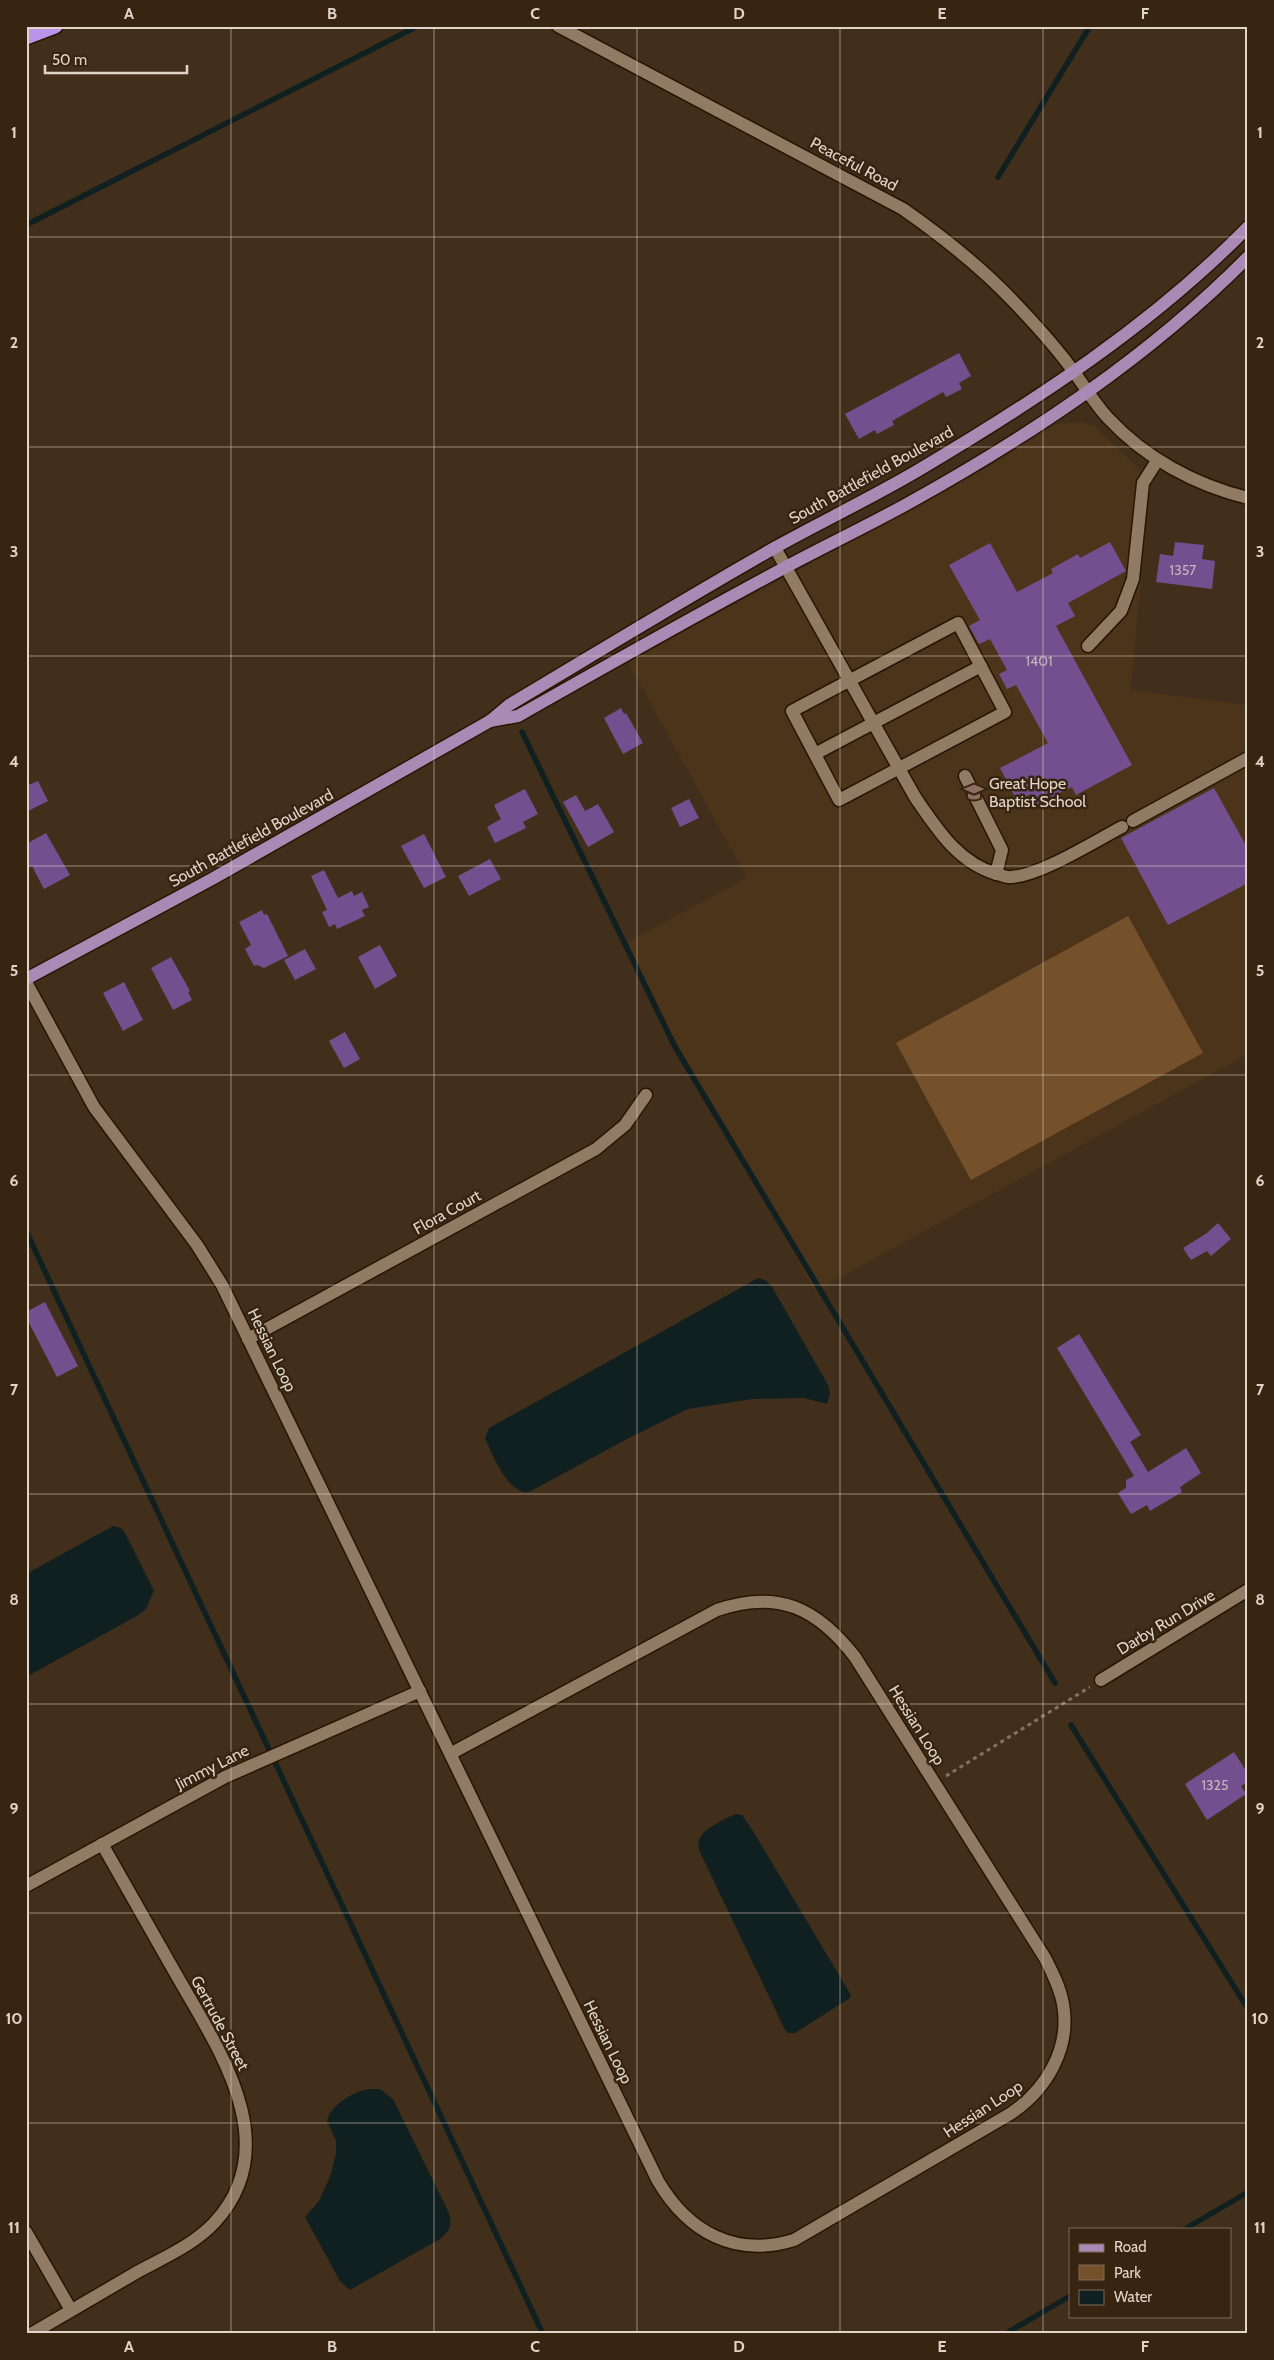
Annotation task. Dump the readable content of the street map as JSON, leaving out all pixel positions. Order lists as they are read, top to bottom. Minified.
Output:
{"streets":{"main road":["South Battlefield Boulevard"],"street":["Peaceful Road","Flora Court","Hessian Loop","Darby Run Drive","Jimmy Lane","Gertrude Street"]},"crossings":[["Peaceful Road","South Battlefield Boulevard"],["South Battlefield Boulevard","Hessian Loop"],["Flora Court","Hessian Loop"],["Hessian Loop","Jimmy Lane"],["Jimmy Lane","Gertrude Street"]],"places":{"school or university":["Great Hope Baptist School"]},"house_numbers":["1357","1401","1325"],"legend":["Road","Park","Water"],"scale_bar":"50 m","grid":{"columns":["A","B","C","D","E","F"],"rows":["1","2","3","4","5","6","7","8","9","10","11"]}}
